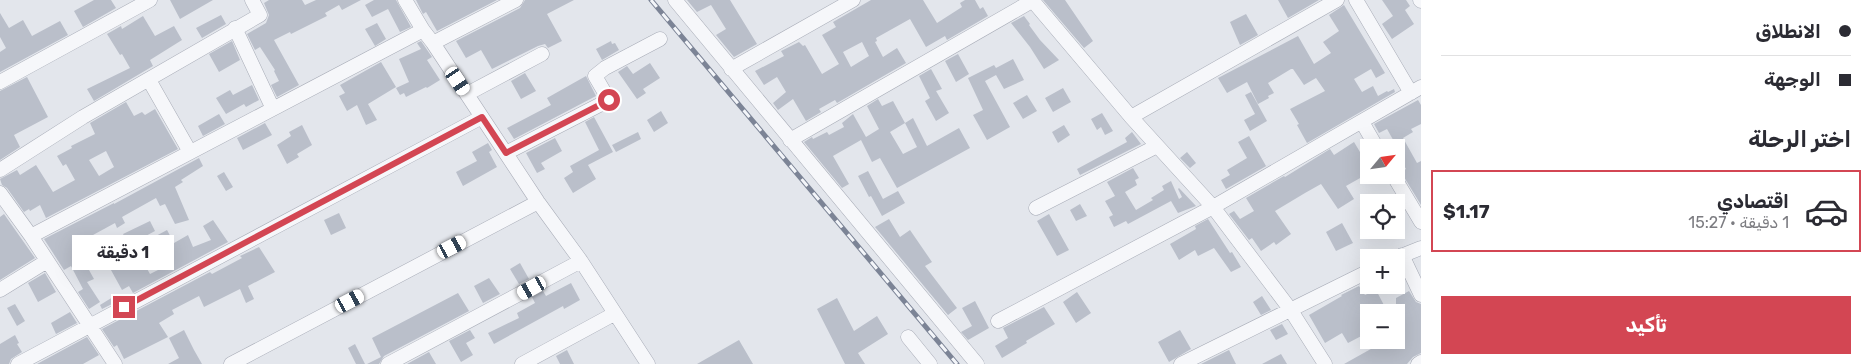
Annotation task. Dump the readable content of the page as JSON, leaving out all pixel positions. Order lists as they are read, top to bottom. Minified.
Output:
{"north":"top right","page":{"banner":["الانطلاق","الوجهة"],"heading":"اختر الرحلة","map_buttons":["+","−"],"list":[{"name":"اقتصادي","note":"1 دقيقة · 15:27","value":"$1.17"}],"bubble":"1 دقيقة","buttons":"تأكيد"}}
